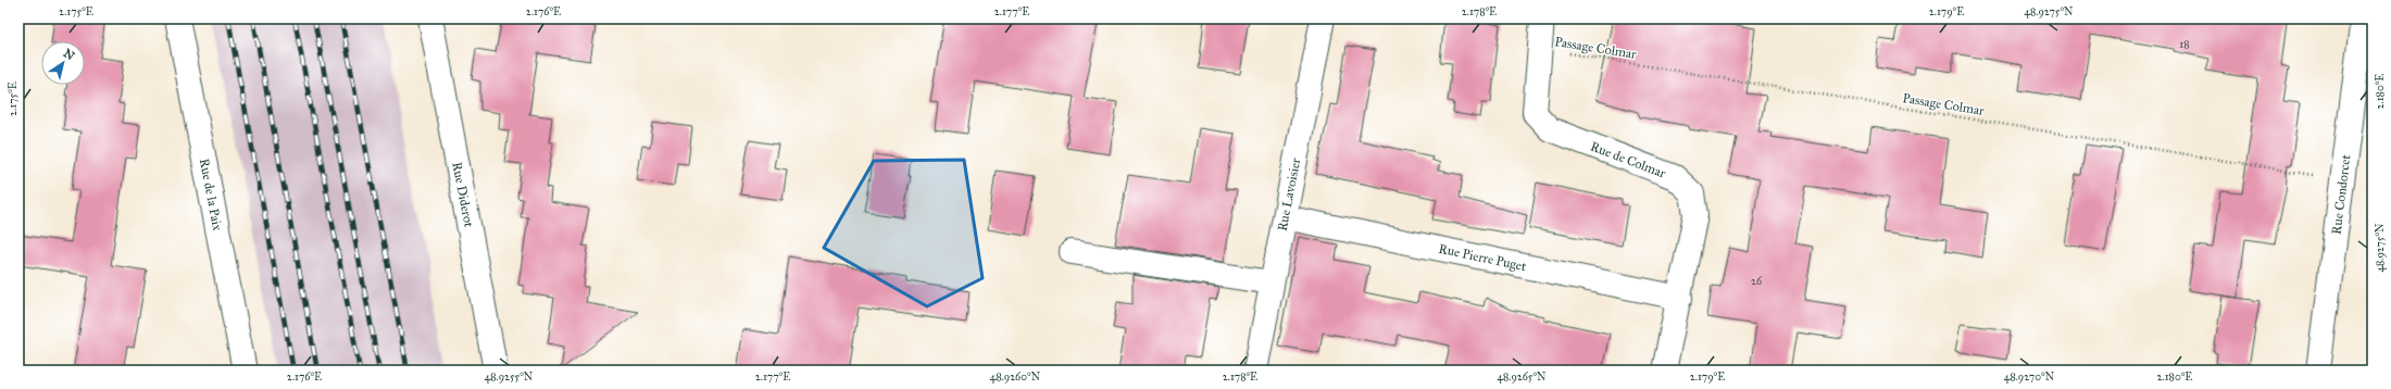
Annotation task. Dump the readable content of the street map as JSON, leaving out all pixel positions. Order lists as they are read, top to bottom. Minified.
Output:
{"streets":{"street":["Rue de Colmar","Rue de la Paix","Rue Diderot","Rue Lavoisier","Rue Condorcet","Rue Pierre Puget"],"path":["Passage Colmar"]},"crossings":[["Passage Colmar","Rue de Colmar"],["Passage Colmar","Rue Condorcet"],["Rue de Colmar","Rue Pierre Puget"],["Rue Lavoisier","Rue Pierre Puget"]],"house_numbers":["18","26"],"north":"top right","coordinates":["2.175°E","2.176°E","2.177°E","2.178°E","2.179°E","48.9275°N","2.180°E","48.9255°N","48.9260°N","48.9265°N","48.9270°N"]}
